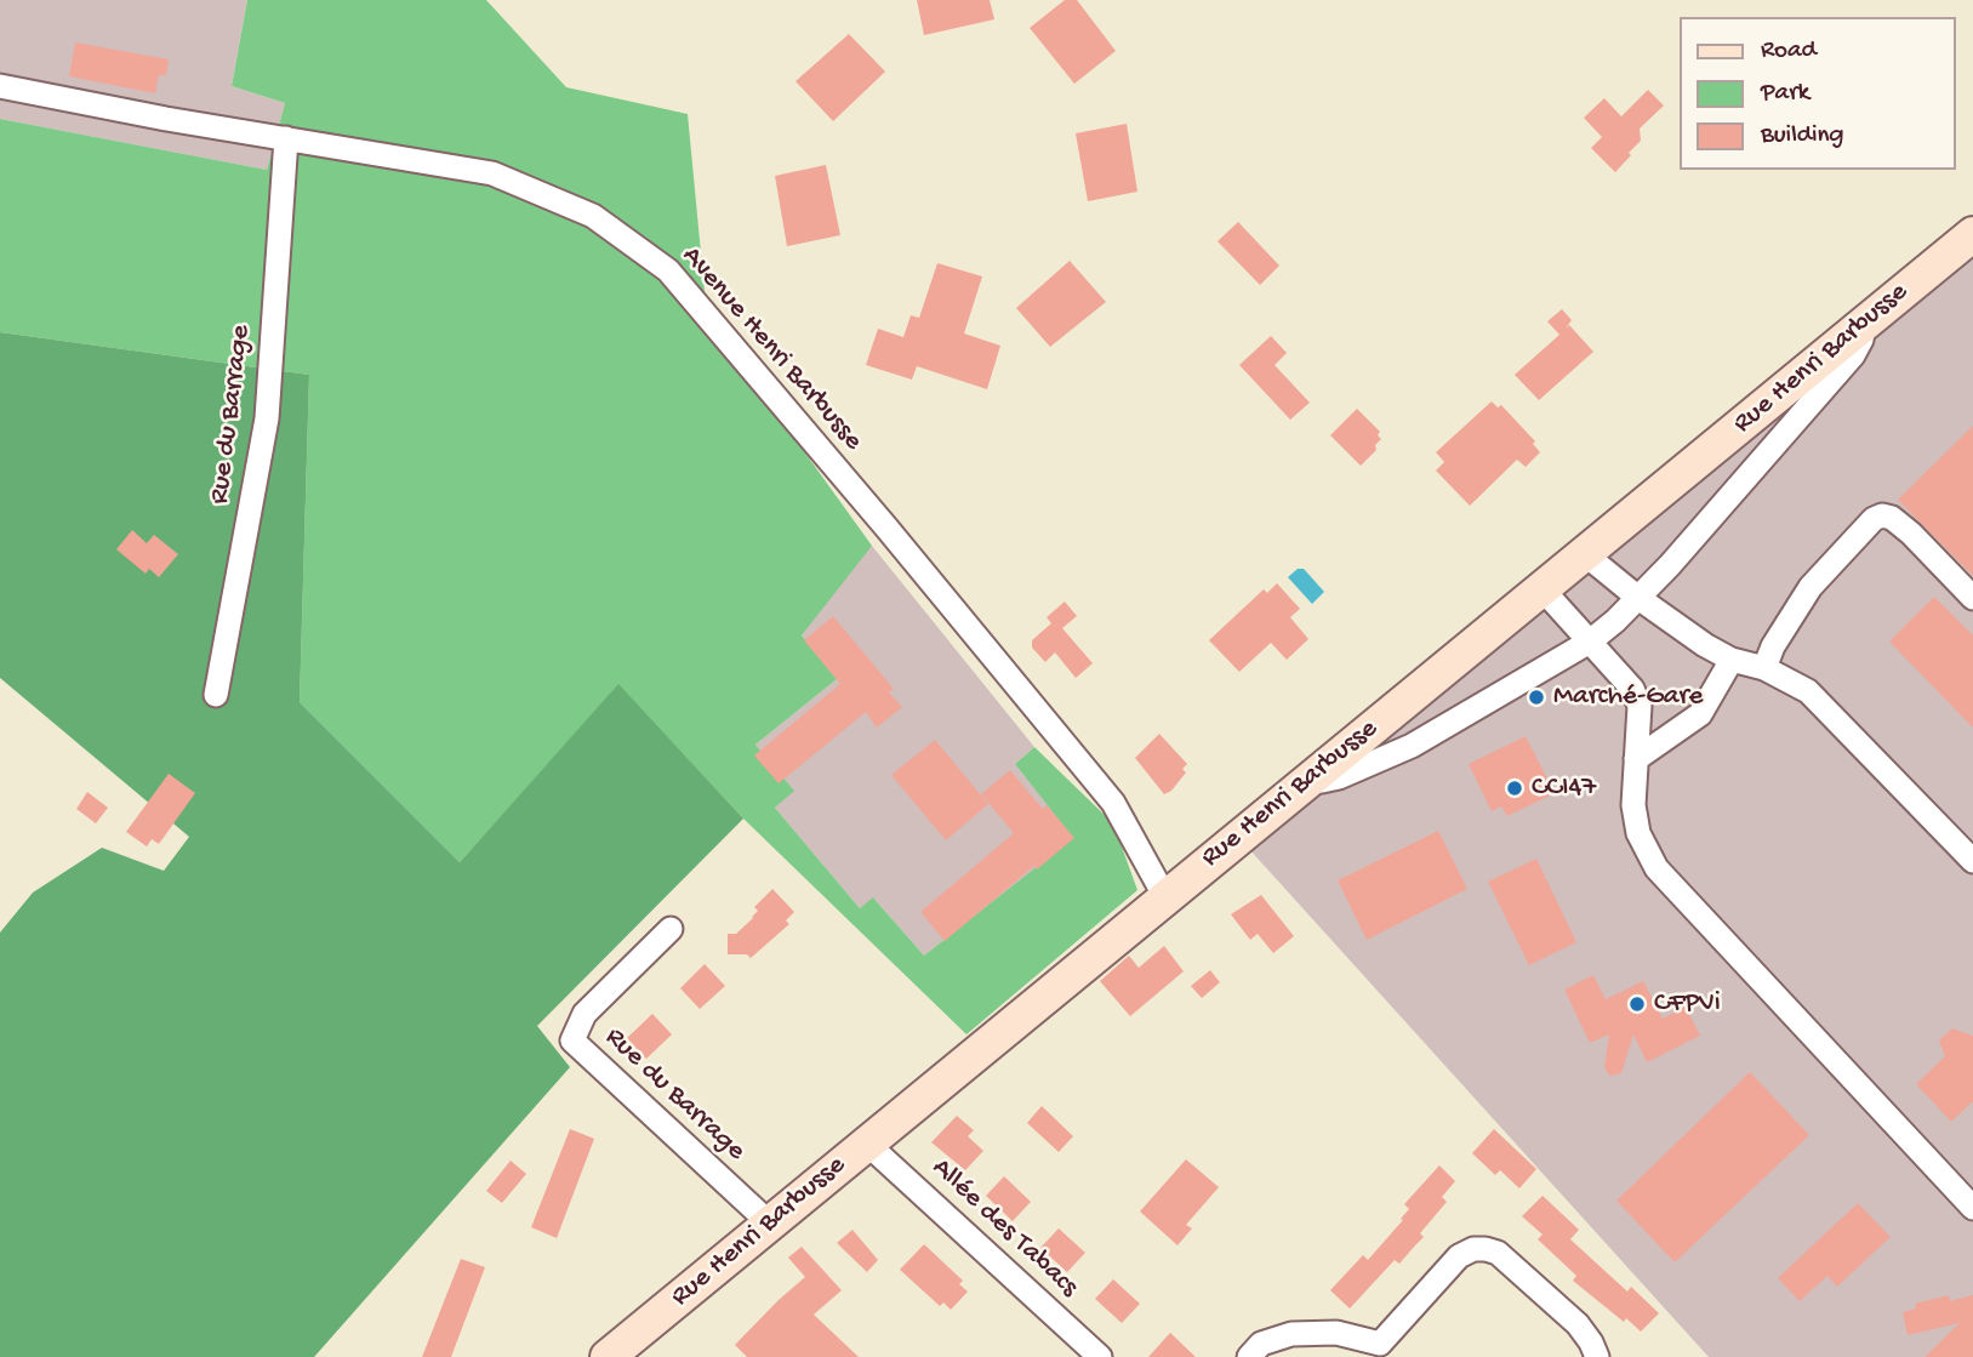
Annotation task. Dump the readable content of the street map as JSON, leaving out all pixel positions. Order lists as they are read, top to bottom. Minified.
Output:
{"streets":{"main road":["Rue Henri Barbusse"],"street":["Avenue Henri Barbusse","Rue du Barrage","Allée des Tabacs"]},"crossings":[["Avenue Henri Barbusse","Rue Henri Barbusse"],["Avenue Henri Barbusse","Rue du Barrage"],["Rue Henri Barbusse","Rue du Barrage"],["Rue Henri Barbusse","Allée des Tabacs"]],"places":["Marché-Gare","CCI47","CFPVi"],"legend":["Road","Park","Building"]}
